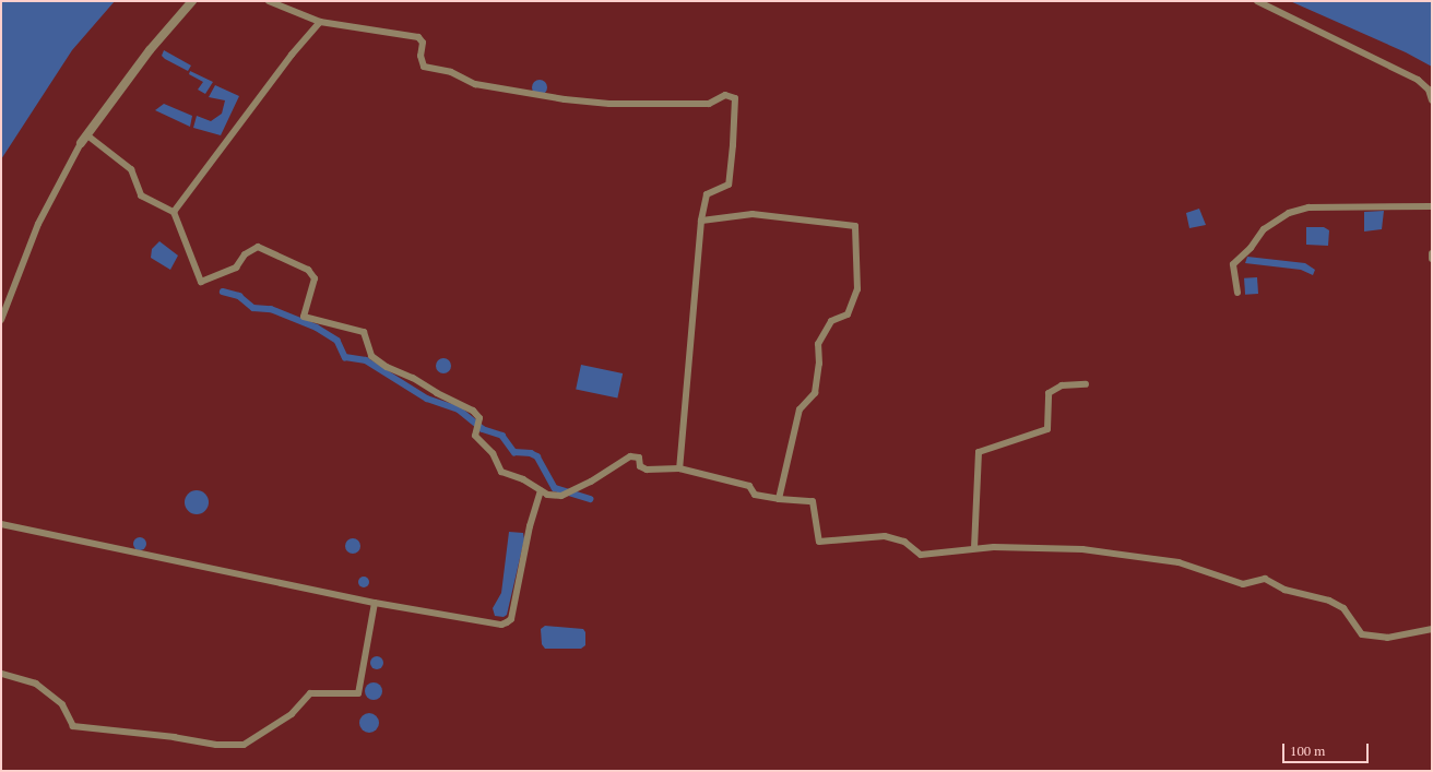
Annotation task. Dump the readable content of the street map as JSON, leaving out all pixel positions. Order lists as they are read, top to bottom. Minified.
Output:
{"scale_bar":"100 m"}
